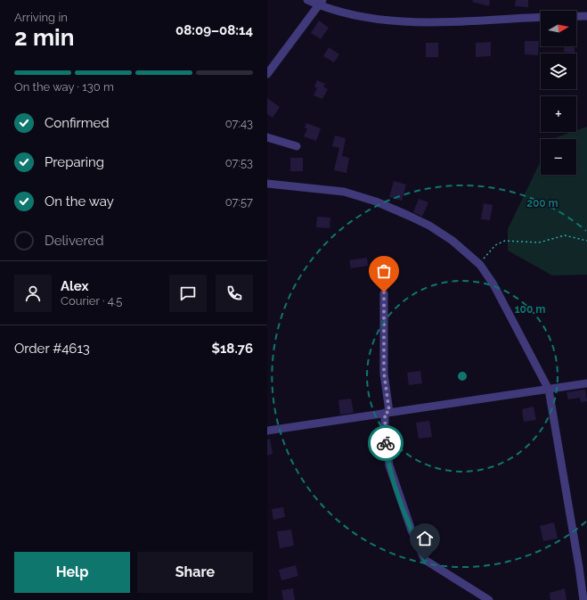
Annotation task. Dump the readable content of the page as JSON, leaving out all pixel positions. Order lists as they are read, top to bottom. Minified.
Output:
{"north":"right","page":{"heading":["2 min","Arriving in","08:09–08:14"],"panel":["Alex","Courier · 4.5","Order #4613","$18.76"],"map_buttons":["+","−"],"bar":"On the way · 130 m","list":[["Confirmed","07:43"],["Preparing","07:53"],["On the way","07:57"],"Delivered"],"buttons":["Help","Share"]},"rings":["200 m","100 m"]}
